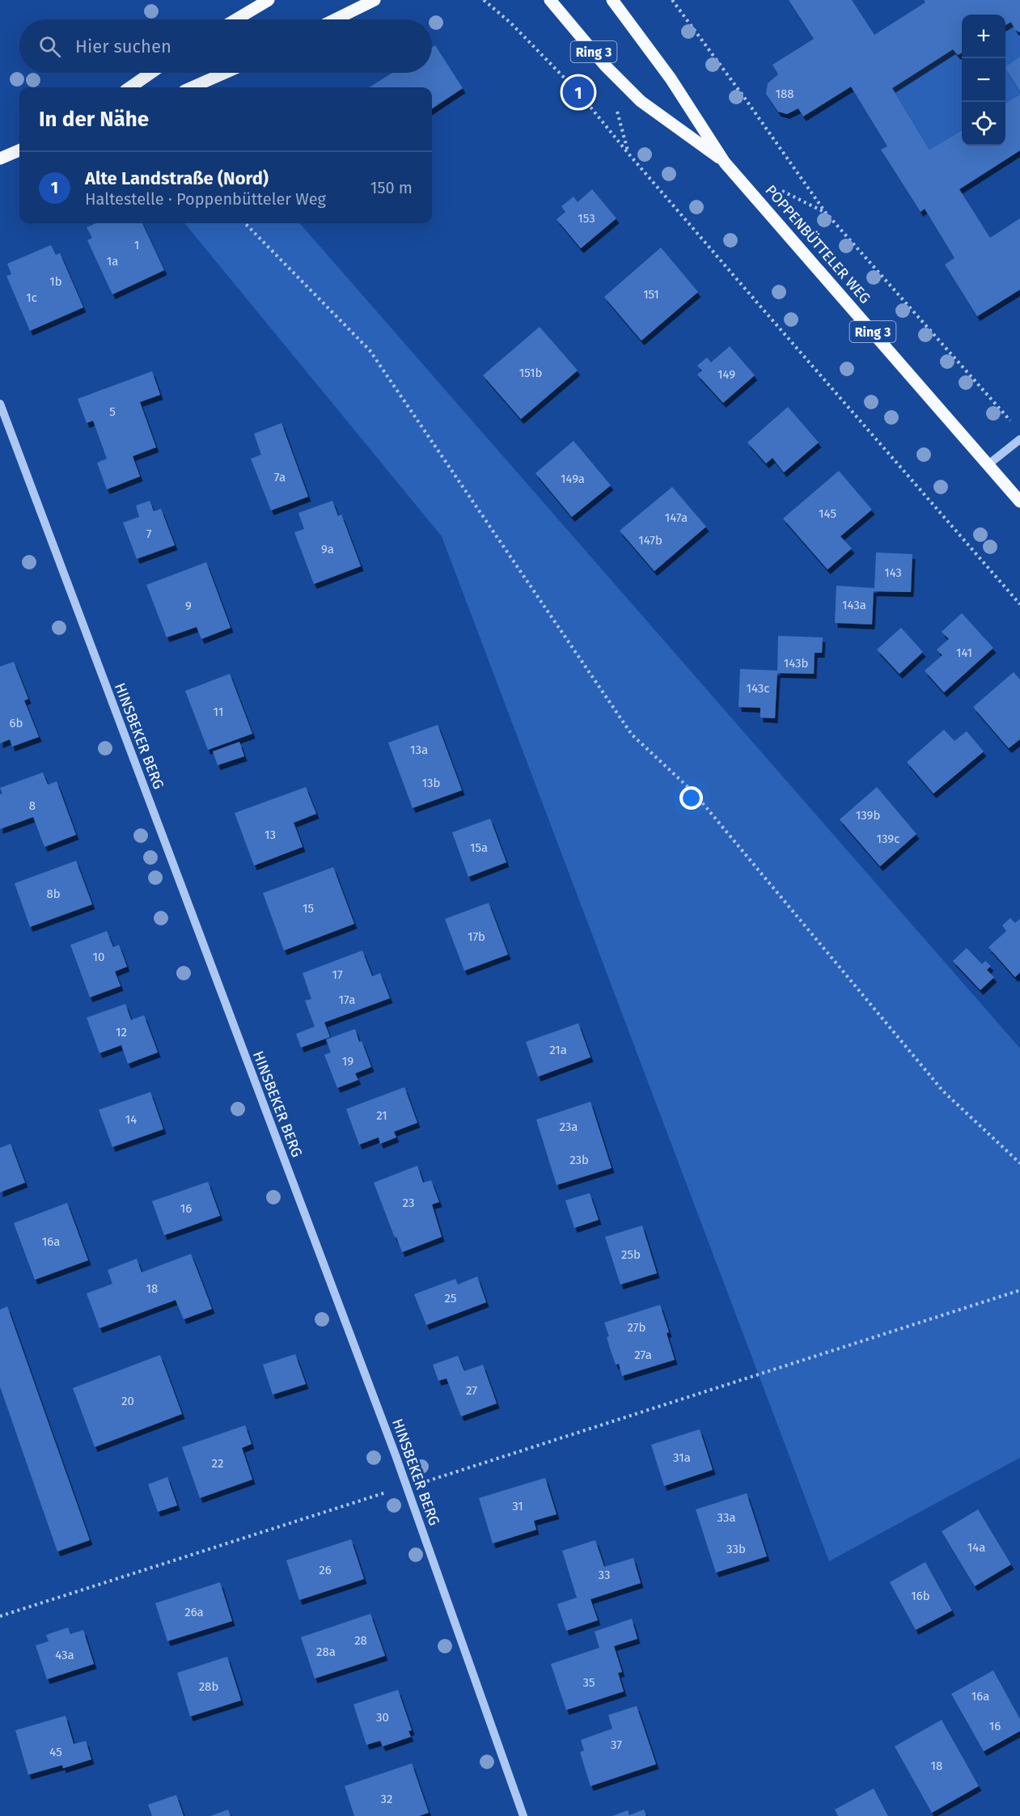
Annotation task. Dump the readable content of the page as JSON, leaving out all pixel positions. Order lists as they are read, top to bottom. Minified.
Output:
{"streets":{"main road":["Ring 3","POPPENBÜTTELER WEG"],"street":["HINSBEKER BERG"]},"house_numbers":["188","153","1","1a","1b","151","1c","151b","149","5","7a","149a","145","147a","7","147b","9a","143","143a","9","141","143b","143c","11","6b","13a","13b","8","139b","13","139c","15a","8b","15","17b","10","17","17a","12","21a","19","21","14","23a","23b","23","16","16a","25b","18","25","27b","27a","27","20","31a","22","31","33a","14a","33b","26","33","16b","26a","28","28a","43a","35","28b","16a","30","16","37","45","18","32"],"page":{"map_buttons":["+","−"],"search":"Hier suchen","pins":"1","heading":"In der Nähe","list":[{"mark":"1","name":"Alte Landstraße (Nord)","note":"Haltestelle · Poppenbütteler Weg","value":"150 m"}]}}
